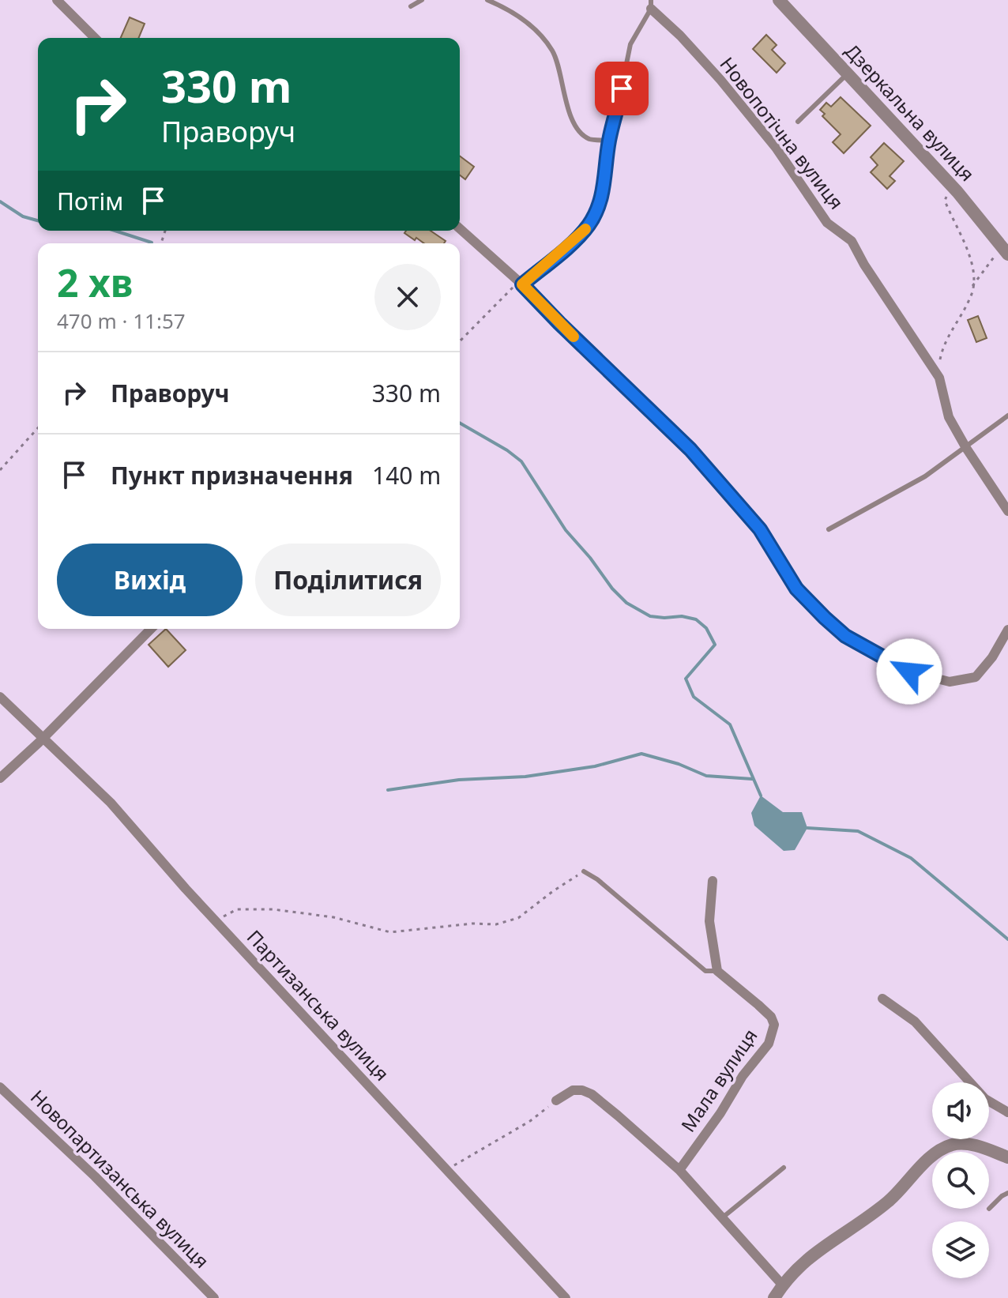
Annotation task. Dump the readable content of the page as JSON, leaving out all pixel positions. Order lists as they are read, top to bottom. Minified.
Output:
{"streets":{"street":["Дзеркальна вулиця","Новопотічна вулиця","Партизанська вулиця","Мала вулиця","Новопартизанська вулиця"]},"page":{"turn":["330 m","Праворуч"],"then":"Потім","heading":["2 хв","470 m · 11:57"],"list":[{"name":"Праворуч","value":"330 m"},{"name":"Пункт призначення","value":"140 m"}],"buttons":["Вихід","Поділитися"]}}
